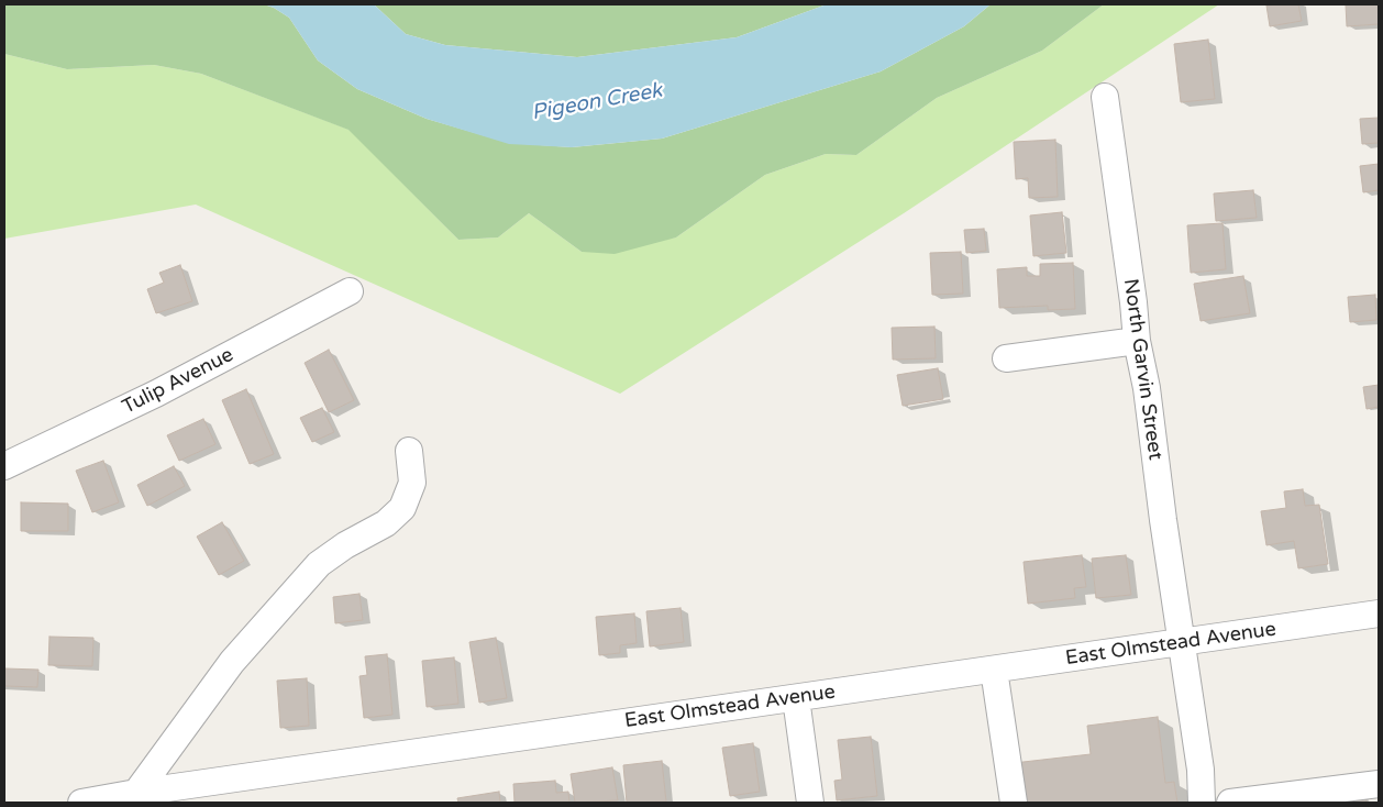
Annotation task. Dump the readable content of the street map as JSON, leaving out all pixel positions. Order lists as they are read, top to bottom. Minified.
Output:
{"streets":{"street":["North Garvin Street","Tulip Avenue","East Olmstead Avenue"]},"crossings":[["North Garvin Street","East Olmstead Avenue"]],"water":["Pigeon Creek"]}
